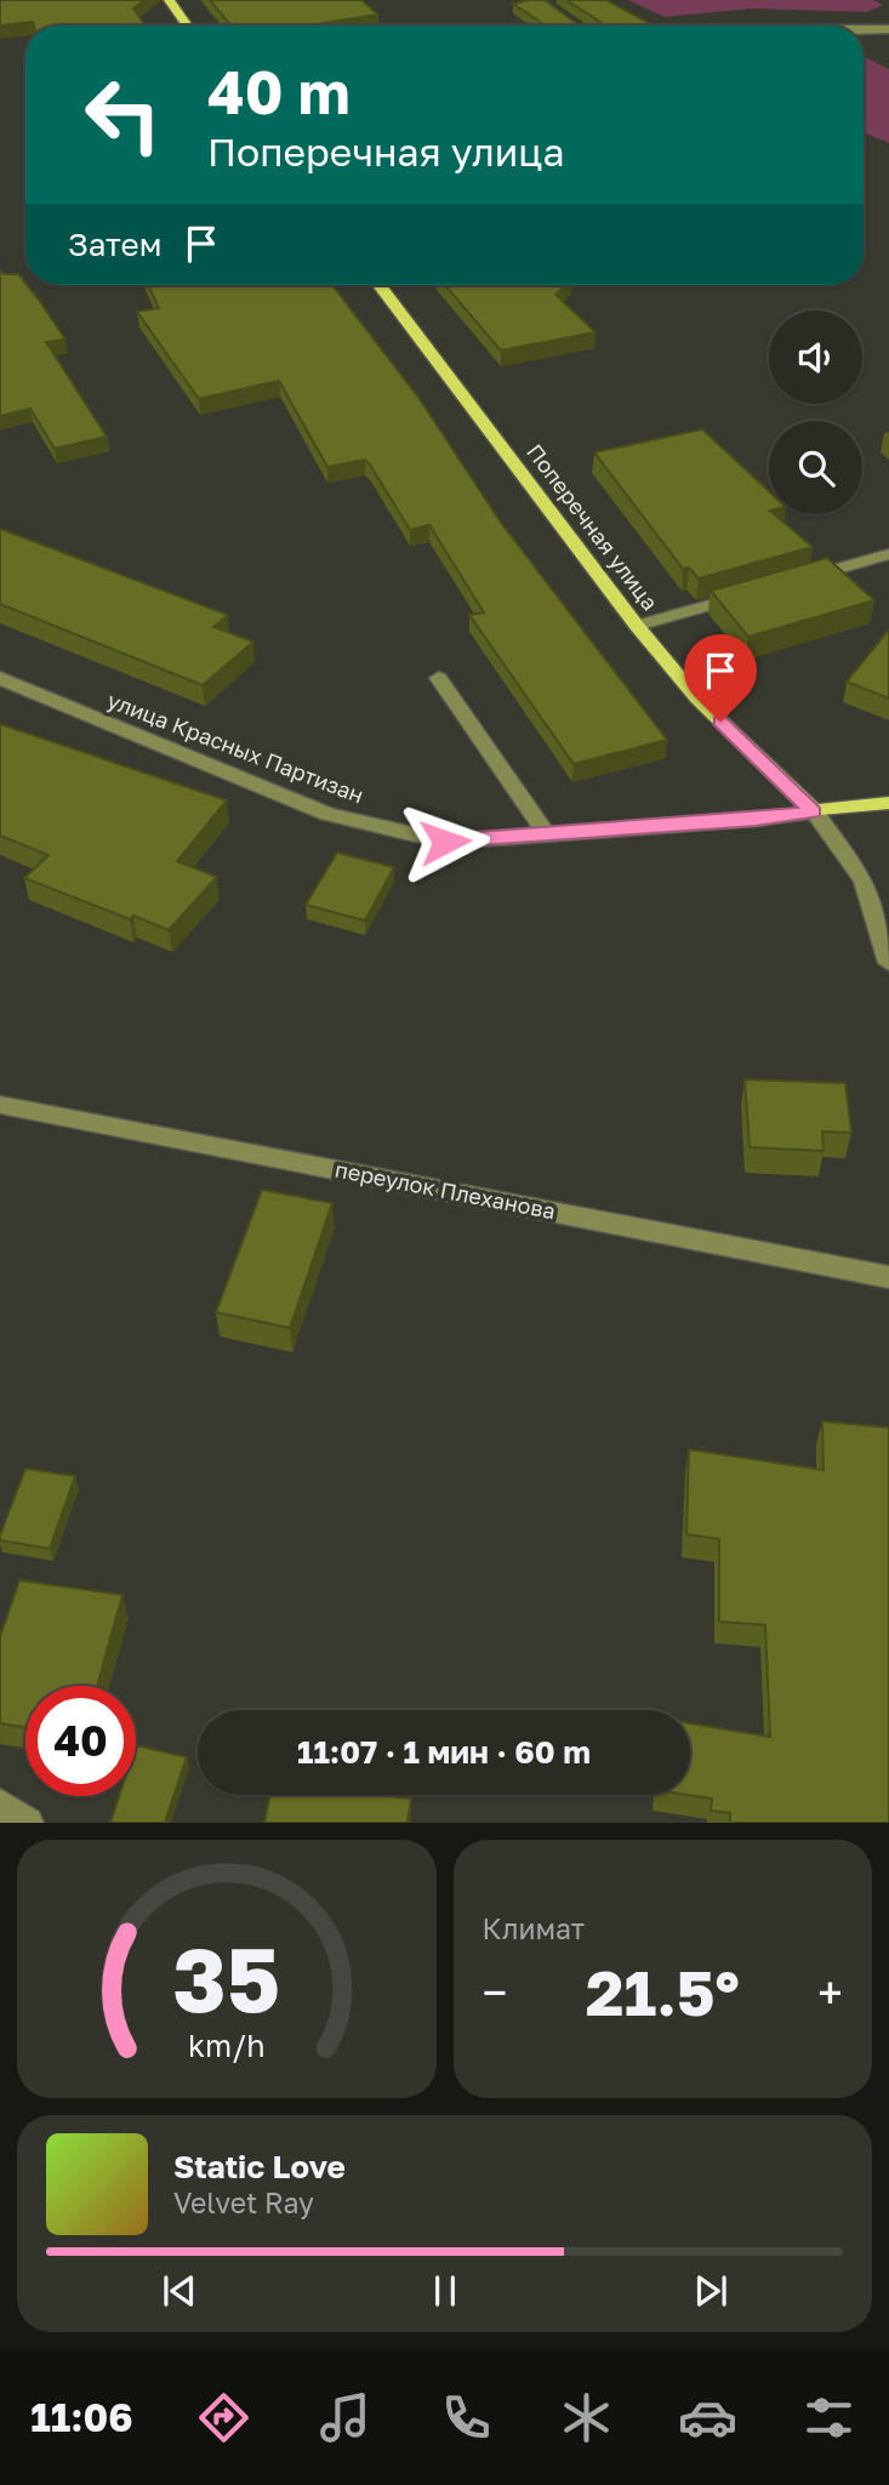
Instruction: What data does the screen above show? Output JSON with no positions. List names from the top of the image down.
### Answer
{
  "streets": {
    "main road": ["Поперечная улица"],
    "street": ["улица Красных Партизан", "переулок Плеханова"]
  },
  "crossings": [
    ["Поперечная улица", "улица Красных Партизан"]
  ],
  "page": {
    "turn": ["40 m", "Поперечная улица"],
    "then": "Затем",
    "limit": "40",
    "trip": "11:07 · 1 мин · 60 m",
    "tile": "Климат",
    "heat": ["−", "21.5°", "+"],
    "song": ["Static Love", "Velvet Ray"],
    "tabs": "11:06",
    "gauge": ["35", "km/h"]
  }
}
